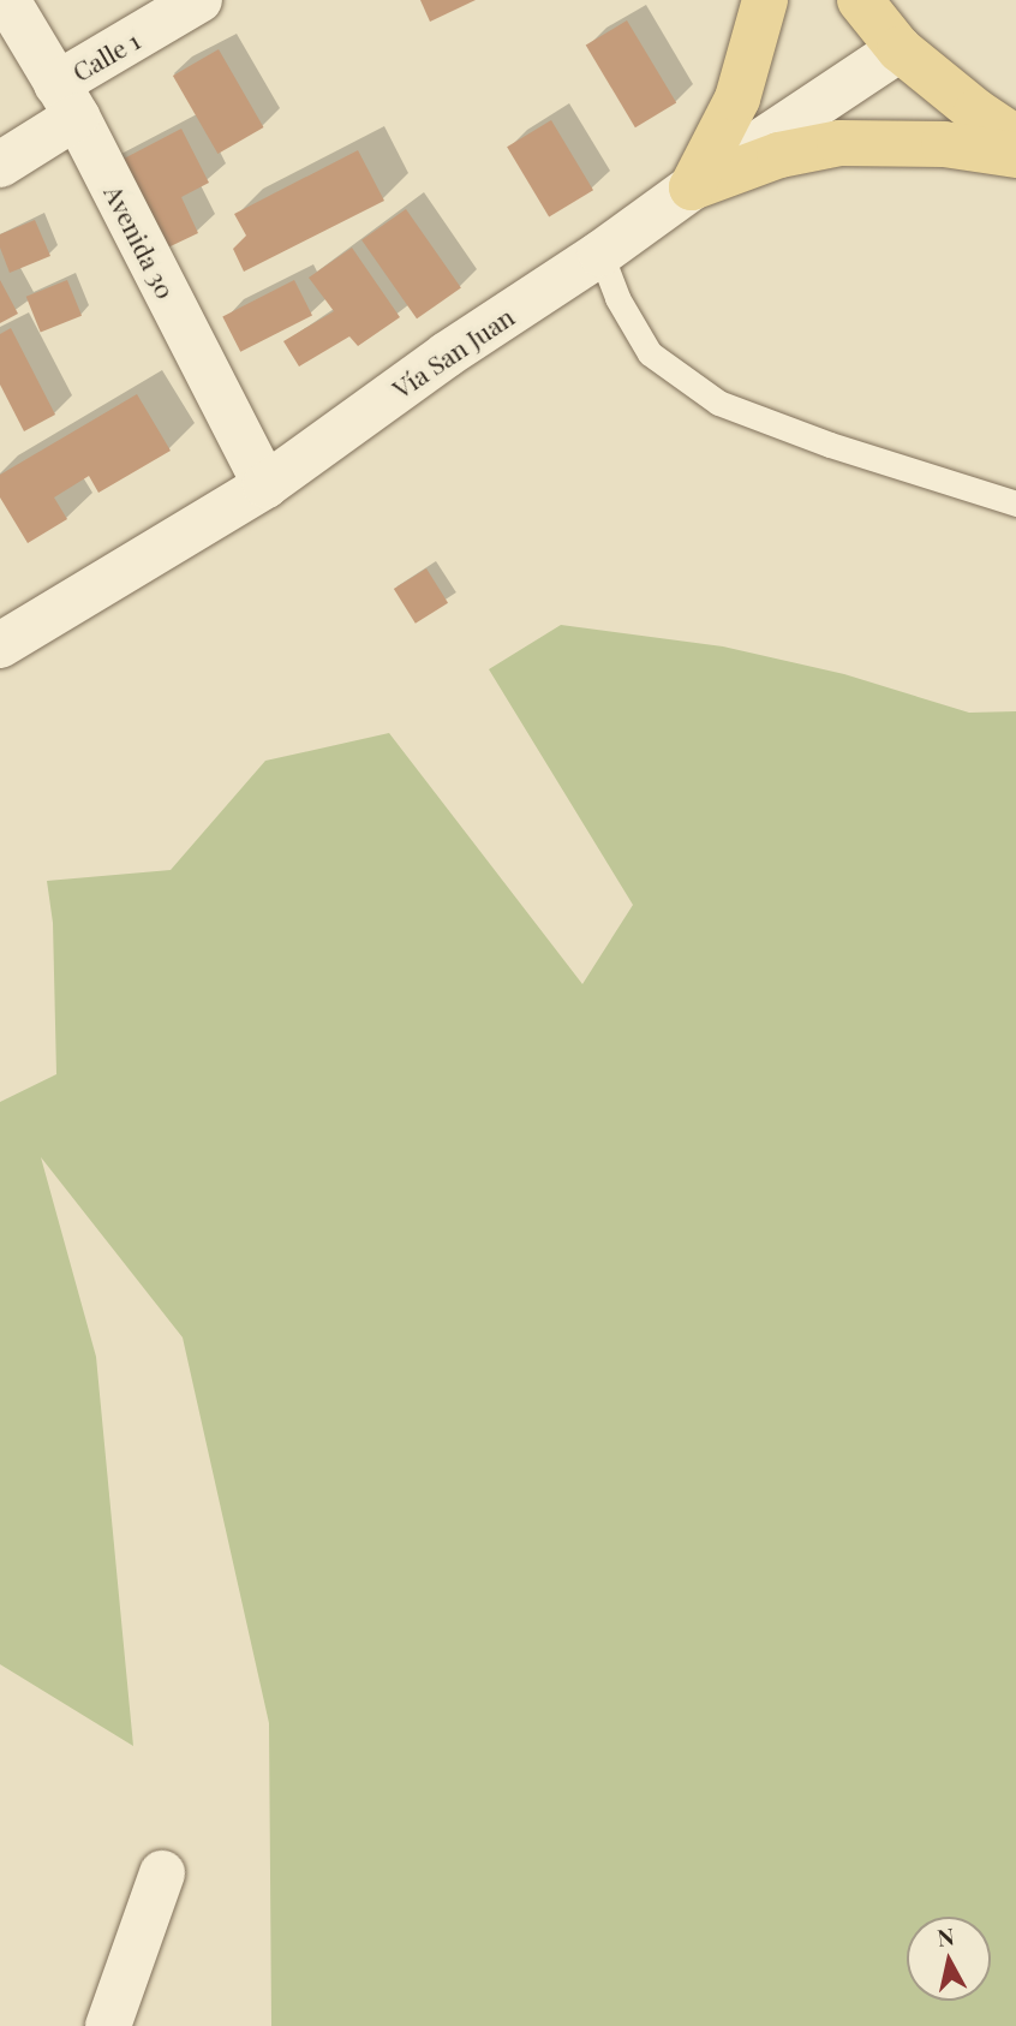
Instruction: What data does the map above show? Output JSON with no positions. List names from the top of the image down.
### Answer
{
  "streets": {
    "street": ["Calle 1", "Avenida 30", "Vía San Juan"]
  },
  "crossings": [
    ["Calle 1", "Avenida 30"],
    ["Avenida 30", "Vía San Juan"]
  ],
  "north": "top"
}
